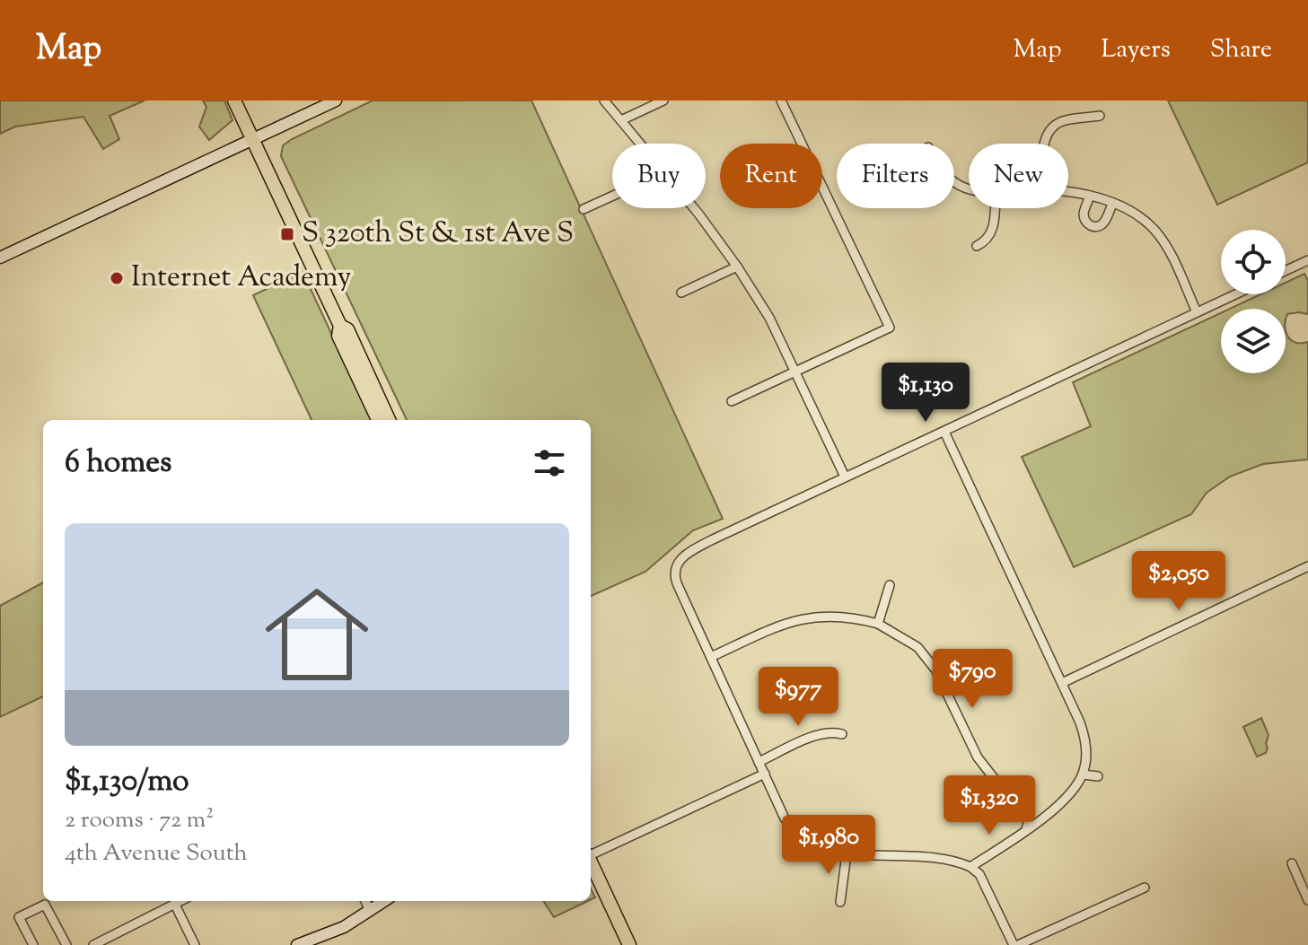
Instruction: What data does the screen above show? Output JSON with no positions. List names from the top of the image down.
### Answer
{
  "places": {
    "transit": ["S 320th St & 1st Ave S"],
    "other": ["Internet Academy"]
  },
  "page": {
    "header": "Map",
    "nav": ["Map", "Layers", "Share"],
    "chip": [
      "Buy",
      "Rent",
      "Filters",
      "New"
    ],
    "price": [
      "$1,130",
      "$2,050",
      "$790",
      "$977",
      "$1,320",
      "$1,980"
    ],
    "heading": "6 homes",
    "list": [
      {
        "name": "$1,130/mo",
        "note": "2 rooms · 72 m² · 4th Avenue South"
      }
    ]
  }
}
